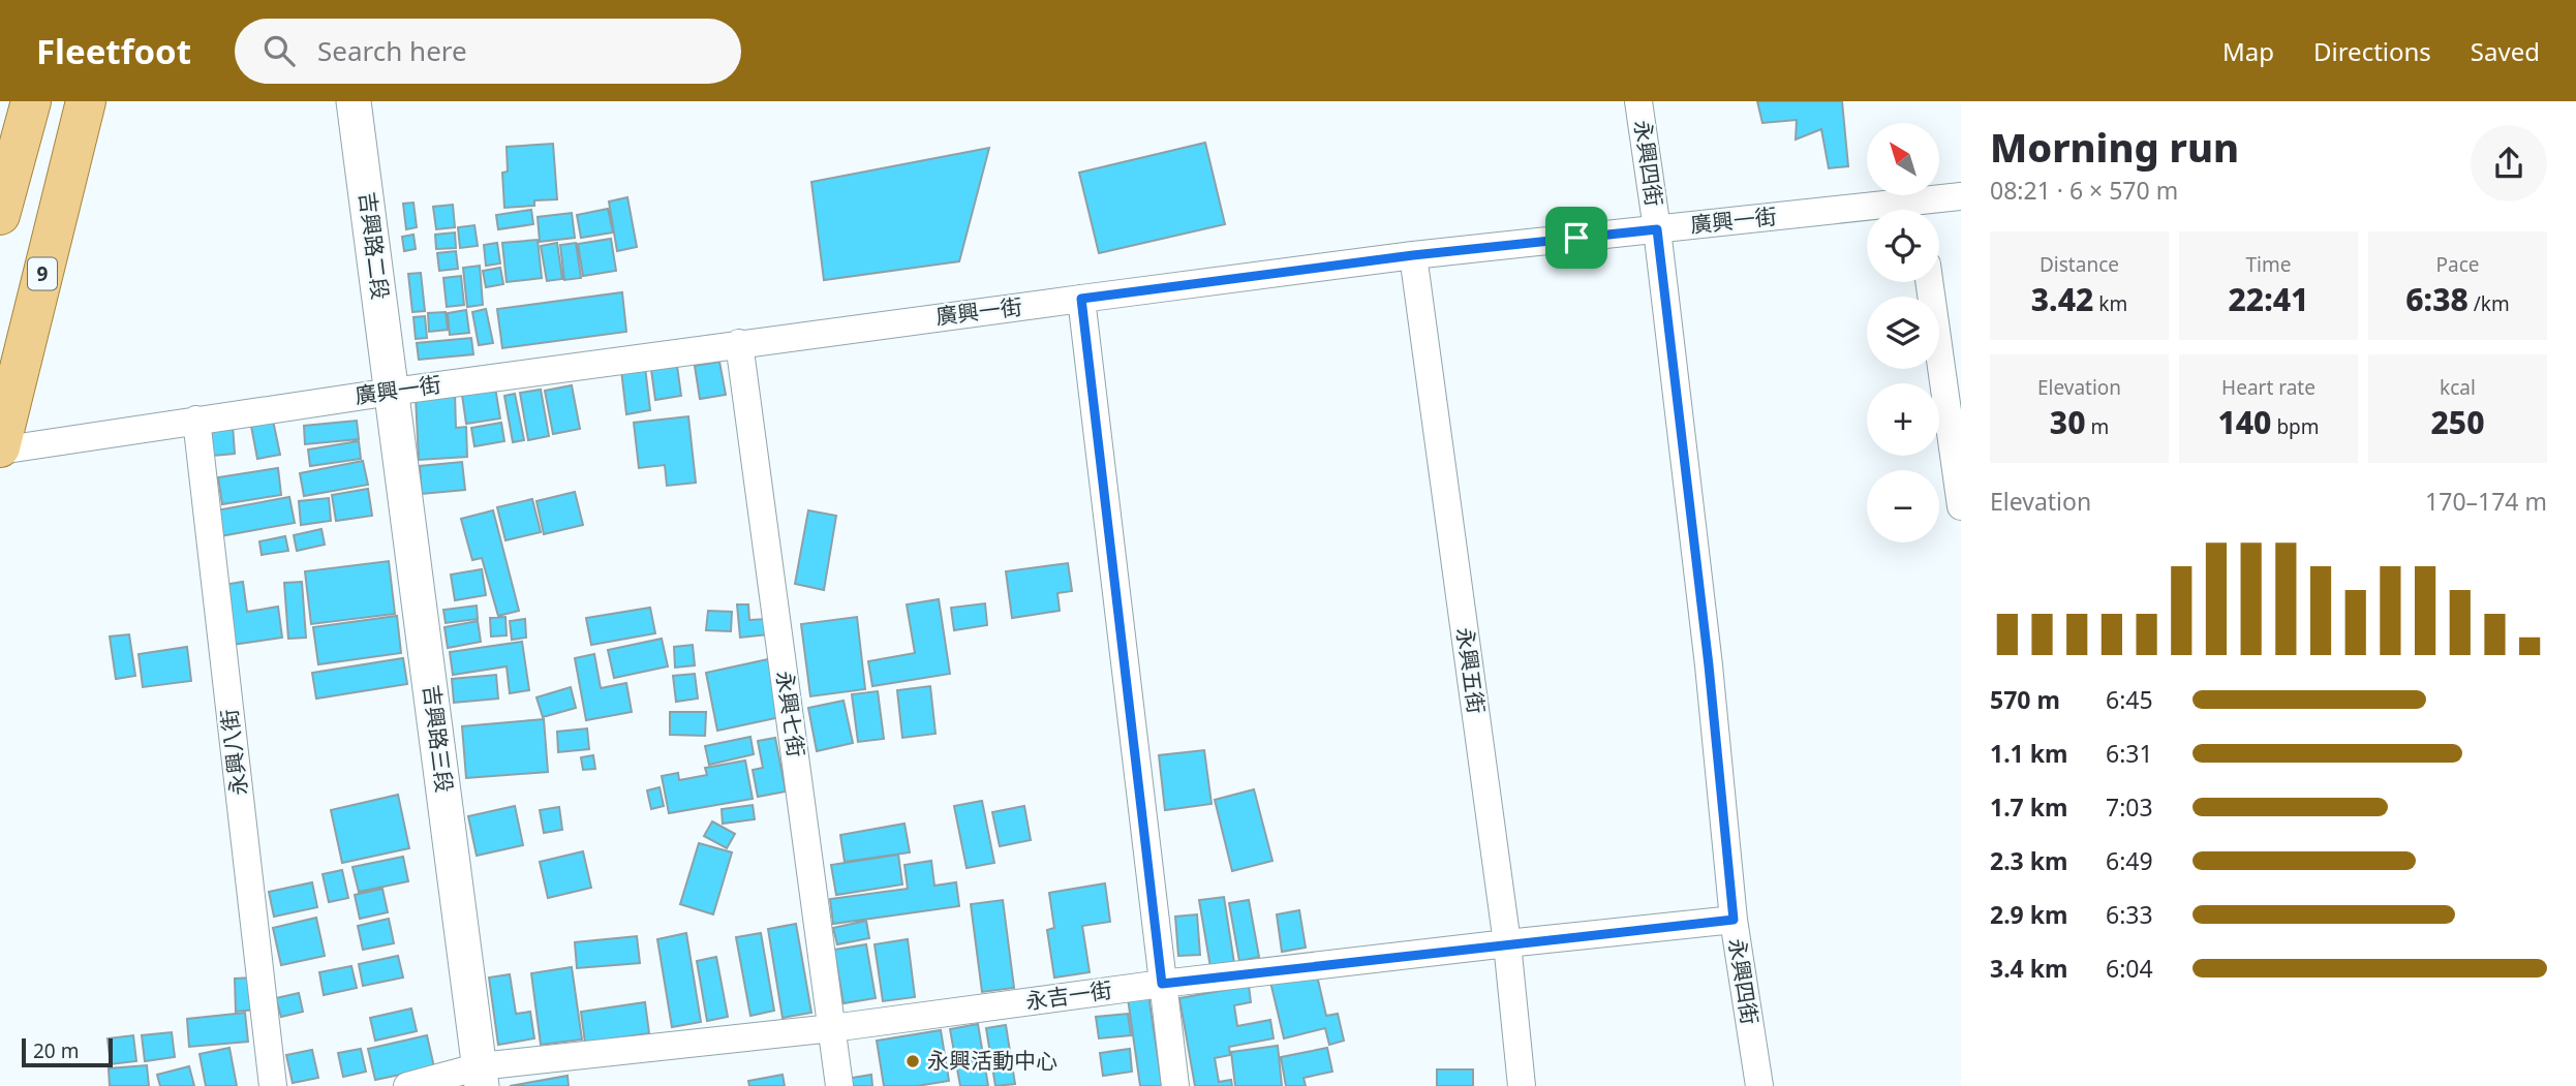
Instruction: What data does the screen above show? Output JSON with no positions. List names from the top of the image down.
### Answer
{
  "streets": {
    "main road": ["9"],
    "street": [
      "永興四街",
      "廣興一街",
      "吉興路二段",
      "永興五街",
      "永興七街",
      "吉興路三段",
      "永興八街",
      "永吉一街"
    ]
  },
  "crossings": [
    ["永興四街", "廣興一街"],
    ["永興四街", "永吉一街"],
    ["廣興一街", "吉興路二段"],
    ["廣興一街", "9"],
    ["廣興一街", "永興五街"],
    ["廣興一街", "永興七街"],
    ["廣興一街", "吉興路三段"],
    ["廣興一街", "永興八街"],
    ["吉興路二段", "吉興路三段"],
    ["永興五街", "永吉一街"],
    ["永興七街", "永吉一街"],
    ["吉興路三段", "永吉一街"]
  ],
  "places": ["永興活動中心"],
  "scale_bar": "20 m",
  "north": "top left",
  "page": {
    "header": "Fleetfoot",
    "search": "Search here",
    "nav": ["Map", "Directions", "Saved"],
    "heading": ["Morning run", "08:21 · 6 × 570 m"],
    "map_buttons": ["+", "−"],
    "stats": [
      ["Distance", "3.42 km"],
      ["Time", "22:41"],
      ["Pace", "6:38 /km"],
      ["Elevation", "30 m"],
      ["Heart rate", "140 bpm"],
      ["kcal", "250"]
    ],
    "chart": ["Elevation", "170–174 m"],
    "list": [
      {
        "name": "570 m",
        "note": "6:45"
      },
      {
        "name": "1.1 km",
        "note": "6:31"
      },
      {
        "name": "1.7 km",
        "note": "7:03"
      },
      {
        "name": "2.3 km",
        "note": "6:49"
      },
      {
        "name": "2.9 km",
        "note": "6:33"
      },
      {
        "name": "3.4 km",
        "note": "6:04"
      }
    ],
    "scale": "20 m"
  }
}
